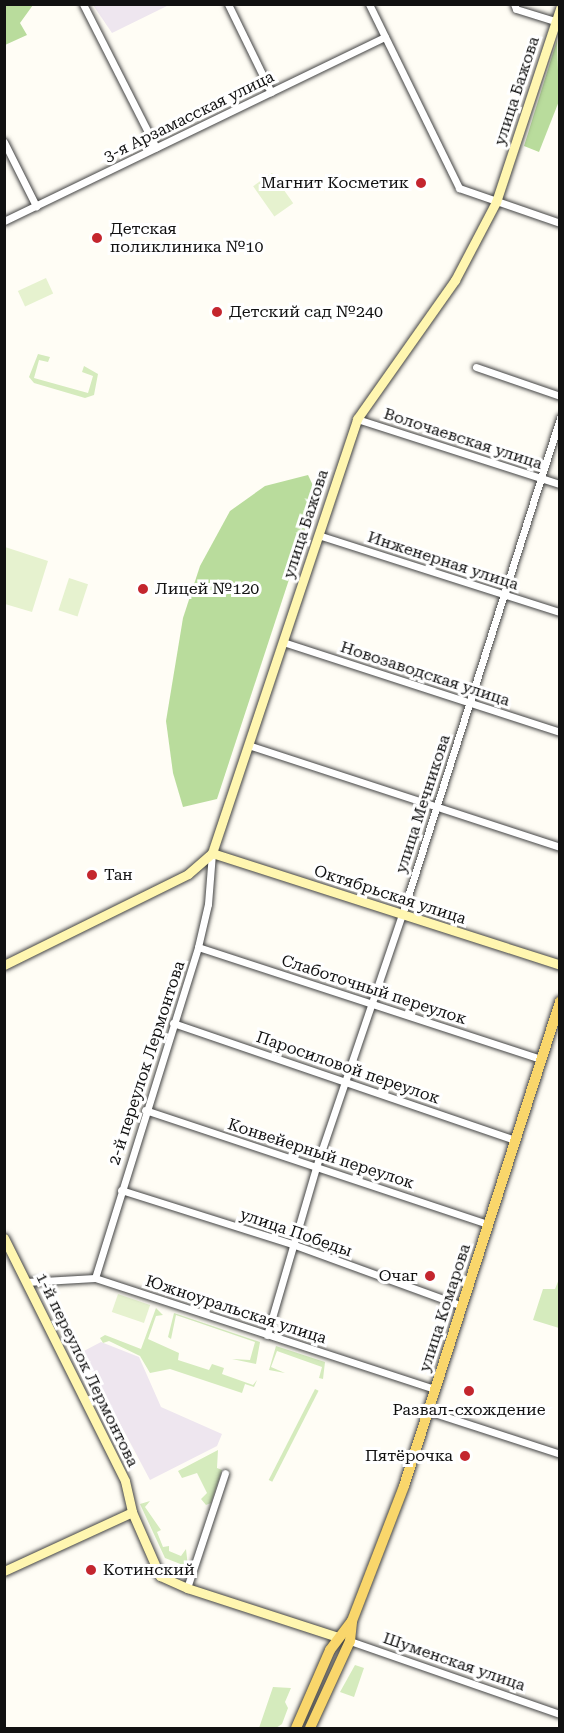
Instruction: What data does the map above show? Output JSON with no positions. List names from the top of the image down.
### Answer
{
  "streets": {
    "main road": [
      "улица Бажова",
      "Октябрьская улица",
      "улица Комарова",
      "1-й переулок Лермонтова",
      "Шуменская улица"
    ],
    "street": [
      "3-я Арзамасская улица",
      "Волочаевская улица",
      "Инженерная улица",
      "Новозаводская улица",
      "улица Мечникова",
      "Слаботочный переулок",
      "2-й переулок Лермонтова",
      "Паросиловой переулок",
      "Конвейерный переулок",
      "улица Победы",
      "Южноуральская улица"
    ]
  },
  "crossings": [
    ["улица Бажова", "Волочаевская улица"],
    ["улица Бажова", "Инженерная улица"],
    ["улица Бажова", "Новозаводская улица"],
    ["улица Бажова", "Октябрьская улица"],
    ["улица Бажова", "2-й переулок Лермонтова"],
    ["Волочаевская улица", "улица Мечникова"],
    ["Инженерная улица", "улица Мечникова"],
    ["Новозаводская улица", "улица Мечникова"],
    ["улица Мечникова", "Октябрьская улица"],
    ["улица Мечникова", "Слаботочный переулок"],
    ["улица Мечникова", "Паросиловой переулок"],
    ["улица Мечникова", "Конвейерный переулок"],
    ["улица Мечникова", "улица Победы"],
    ["улица Мечникова", "Южноуральская улица"],
    ["Октябрьская улица", "2-й переулок Лермонтова"],
    ["Слаботочный переулок", "2-й переулок Лермонтова"],
    ["Слаботочный переулок", "улица Комарова"],
    ["2-й переулок Лермонтова", "Паросиловой переулок"],
    ["2-й переулок Лермонтова", "Конвейерный переулок"],
    ["2-й переулок Лермонтова", "улица Победы"],
    ["2-й переулок Лермонтова", "Южноуральская улица"],
    ["Паросиловой переулок", "улица Комарова"],
    ["Конвейерный переулок", "улица Комарова"],
    ["улица Победы", "улица Комарова"],
    ["улица Комарова", "Южноуральская улица"],
    ["улица Комарова", "1-й переулок Лермонтова"],
    ["улица Комарова", "Шуменская улица"],
    ["Южноуральская улица", "1-й переулок Лермонтова"],
    ["1-й переулок Лермонтова", "Шуменская улица"]
  ],
  "places": [
    "Магнит Косметик",
    "Детская поликлиника №10",
    "Детский сад №240",
    "Лицей №120",
    "Тан",
    "Очаг",
    "Развал-схождение",
    "Пятёрочка",
    "Котинский"
  ]
}
